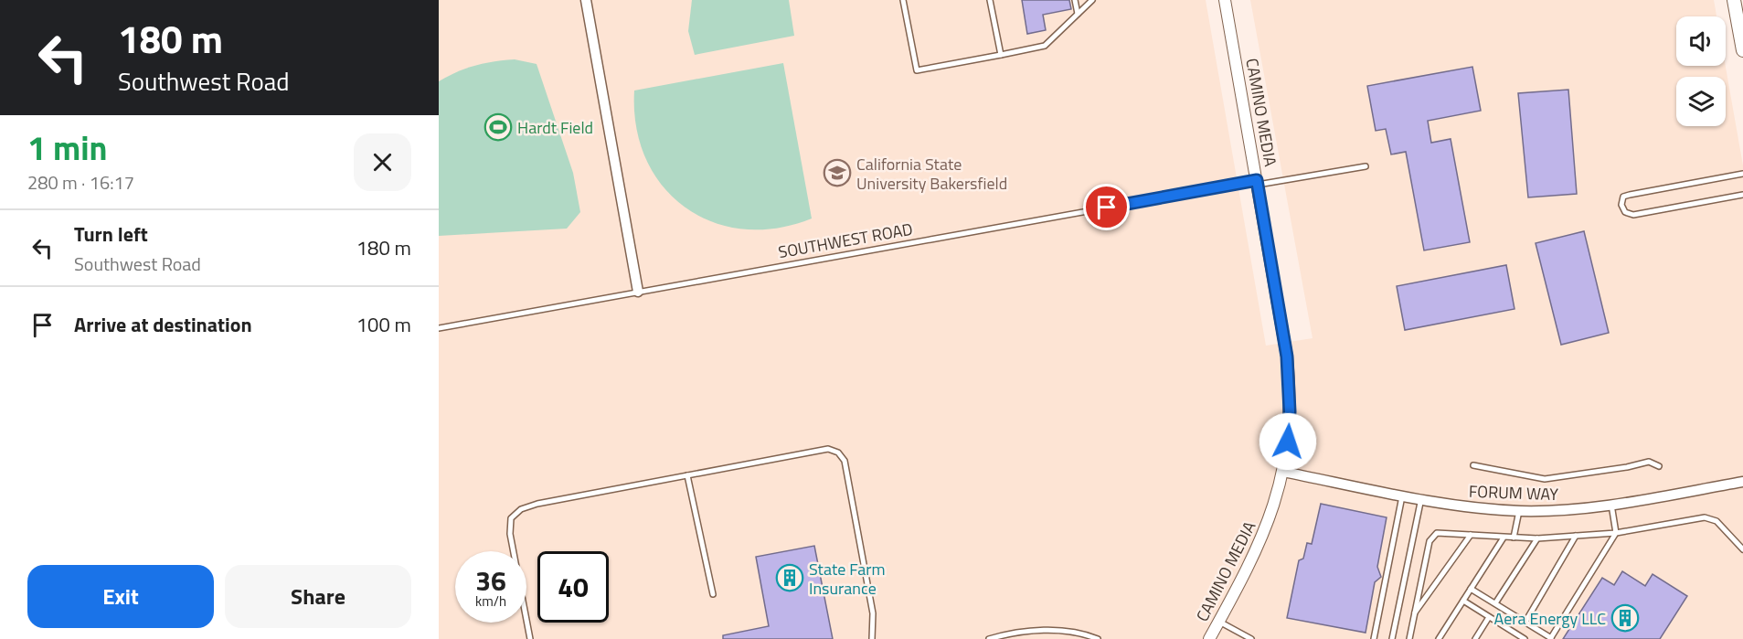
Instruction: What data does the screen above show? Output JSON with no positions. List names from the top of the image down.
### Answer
{
  "streets": {
    "street": ["CAMINO MEDIA", "FORUM WAY"],
    "lane": ["SOUTHWEST ROAD"]
  },
  "crossings": [
    ["CAMINO MEDIA", "SOUTHWEST ROAD"],
    ["CAMINO MEDIA", "FORUM WAY"]
  ],
  "places": {
    "sports": ["Hardt Field"],
    "school or university": ["California State University Bakersfield"],
    "building": ["State Farm Insurance", "Aera Energy LLC"]
  },
  "page": {
    "turn": ["180 m", "Southwest Road"],
    "heading": ["1 min", "280 m · 16:17"],
    "list": [
      {
        "name": "Turn left",
        "note": "Southwest Road",
        "value": "180 m"
      },
      {
        "name": "Arrive at destination",
        "value": "100 m"
      }
    ],
    "speed": "36 km/h",
    "limit": "40",
    "buttons": ["Exit", "Share"]
  }
}
